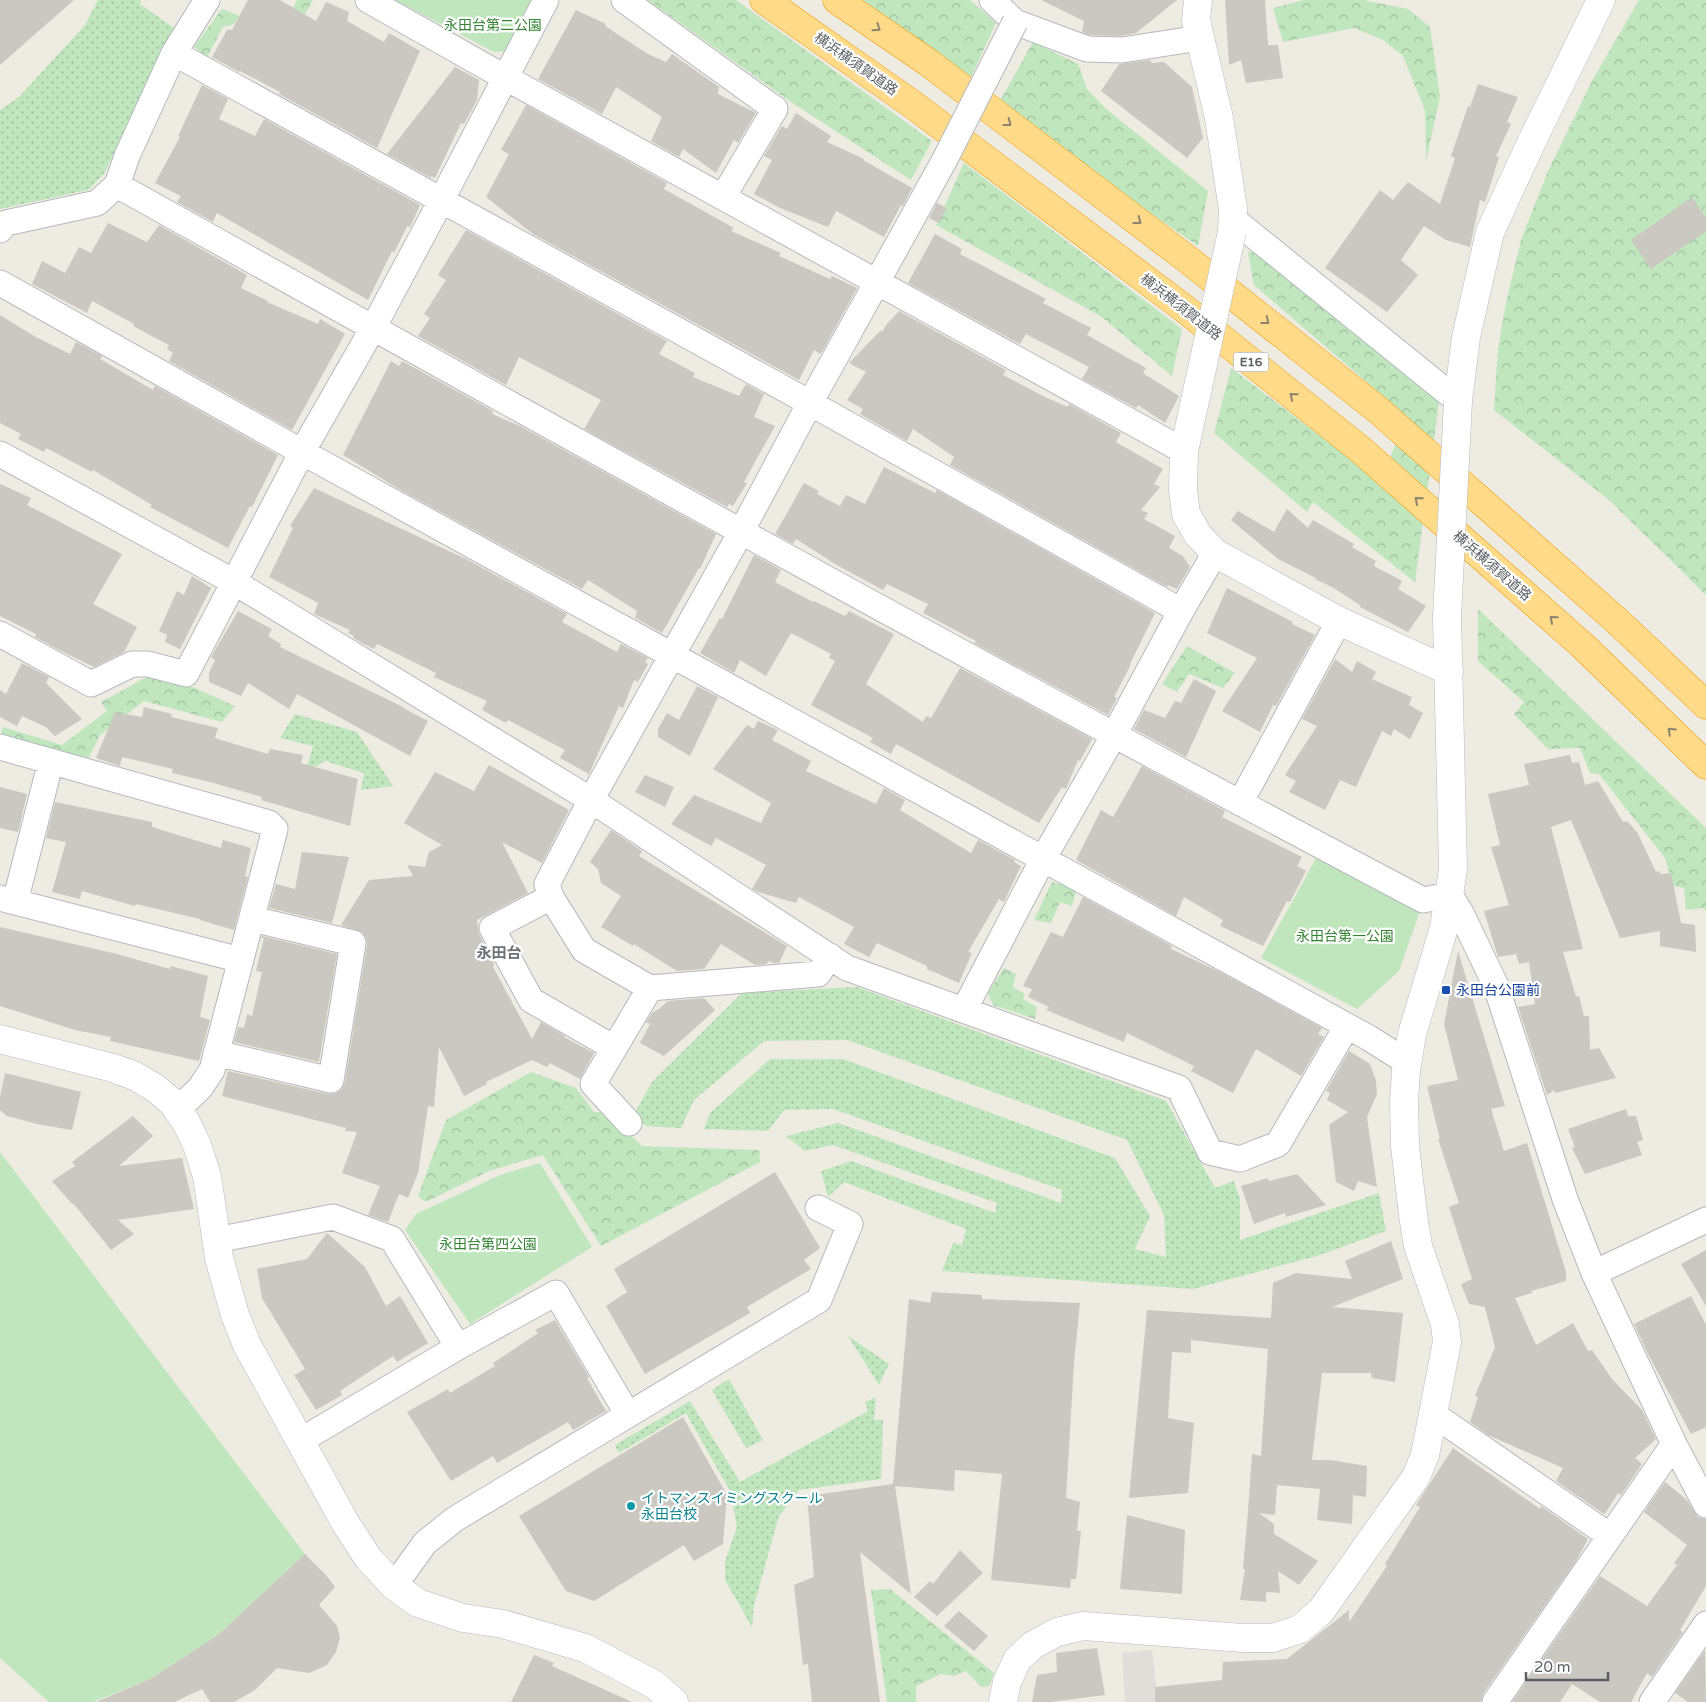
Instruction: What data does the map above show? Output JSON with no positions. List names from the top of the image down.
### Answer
{
  "streets": {
    "highway": ["横浜横須賀道路", "E16"]
  },
  "districts": ["永田台"],
  "parks": ["永田台第二公園", "永田台第一公園", "永田台第四公園"],
  "places": {
    "transit": ["永田台公園前"],
    "other": ["イトマンスイミングスクール 永田台校"]
  },
  "scale_bar": "20 m"
}
